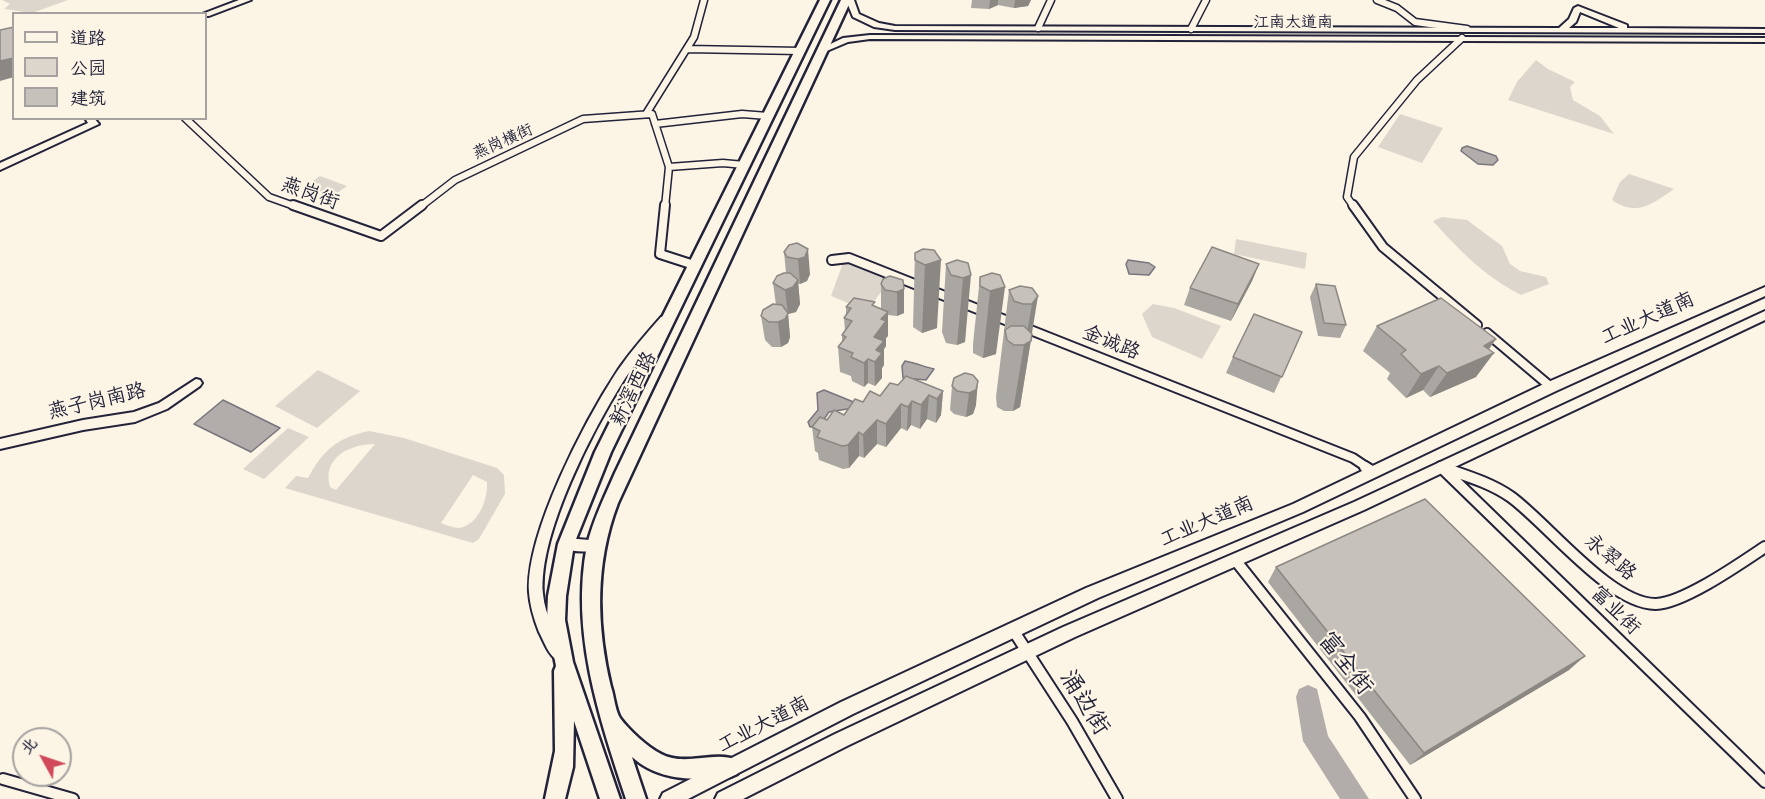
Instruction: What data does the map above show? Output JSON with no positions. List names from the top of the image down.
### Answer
{
  "streets": {
    "highway": ["新滘西路"],
    "main road": ["江南大道南", "工业大道南", "燕子岗南路"],
    "street": [
      "燕岗横街",
      "燕岗街",
      "金诚路",
      "永翠路",
      "富业街",
      "富全街",
      "涌边街"
    ]
  },
  "crossings": [
    ["江南大道南", "新滘西路"],
    ["燕岗横街", "燕岗街"],
    ["工业大道南", "金诚路"],
    ["工业大道南", "涌边街"],
    ["永翠路", "富业街"]
  ],
  "legend": ["道路", "公园", "建筑"],
  "north": "top left"
}
